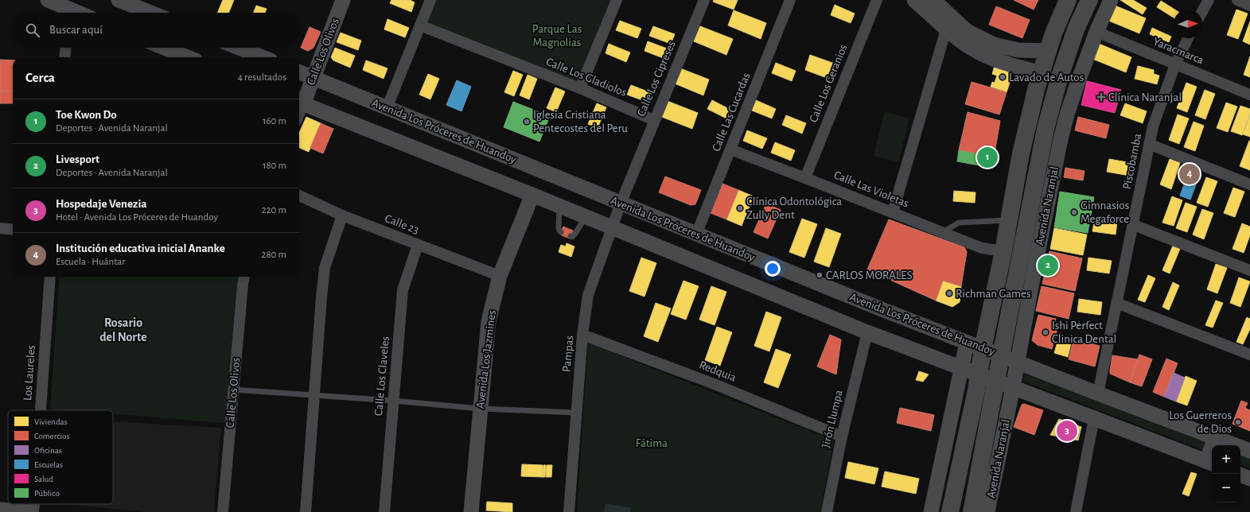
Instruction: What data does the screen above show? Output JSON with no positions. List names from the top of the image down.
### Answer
{
  "streets": {
    "highway": ["Avenida Naranjal"],
    "main road": ["Calle Los Olivos", "Avenida Los Próceres de Huandoy", "Avenida Los Jazmines"],
    "street": [
      "Yaracmarca",
      "Calle Los Gladiolos",
      "Calle Los Cipreses",
      "Calle Los Geranios",
      "Calle Las Cucardas",
      "Piscobamba",
      "Calle Las Violetas",
      "Calle 23",
      "Pampas",
      "Redquia",
      "Los Laureles",
      "Calle Los Claveles",
      "Jirón Llumpa"
    ]
  },
  "crossings": [
    ["Yaracmarca", "Piscobamba"],
    ["Yaracmarca", "Avenida Naranjal"],
    ["Calle Los Olivos", "Avenida Los Próceres de Huandoy"],
    ["Calle Los Gladiolos", "Calle Los Cipreses"],
    ["Calle Los Cipreses", "Avenida Los Próceres de Huandoy"],
    ["Calle Los Cipreses", "Pampas"],
    ["Calle Los Geranios", "Calle Las Violetas"],
    ["Calle Las Cucardas", "Avenida Los Próceres de Huandoy"],
    ["Calle Las Cucardas", "Calle Las Violetas"],
    ["Avenida Los Próceres de Huandoy", "Piscobamba"],
    ["Avenida Los Próceres de Huandoy", "Avenida Naranjal"],
    ["Avenida Los Próceres de Huandoy", "Pampas"],
    ["Calle 23", "Avenida Los Jazmines"],
    ["Calle 23", "Calle Los Claveles"],
    ["Pampas", "Redquia"],
    ["Redquia", "Jirón Llumpa"]
  ],
  "districts": ["Rosario del Norte"],
  "parks": ["Parque Las Magnolias", "Fátima"],
  "places": {
    "other": [
      "Lavado de Autos",
      "Iglesia Cristiana Pentecostes del Peru",
      "Clínica Odontológica Zully Dent",
      "Gimnasios Megaforce",
      "CARLOS MORALES",
      "Richman Games",
      "Ishi Perfect Clinica Dental",
      "Los Guerreros de Dios"
    ],
    "health": ["Clínica Naranjal"]
  },
  "legend": [
    "Viviendas",
    "Comercios",
    "Oficinas",
    "Escuelas",
    "Salud",
    "Público"
  ],
  "north": "right",
  "page": {
    "search": "Buscar aquí",
    "heading": ["Cerca", "4 resultados"],
    "list": [
      {
        "mark": "1",
        "name": "Toe Kwon Do",
        "note": "Deportes · Avenida Naranjal",
        "value": "160 m"
      },
      {
        "mark": "2",
        "name": "Livesport",
        "note": "Deportes · Avenida Naranjal",
        "value": "180 m"
      },
      {
        "mark": "3",
        "name": "Hospedaje Venezia",
        "note": "Hotel · Avenida Los Próceres de Huandoy",
        "value": "220 m"
      },
      {
        "mark": "4",
        "name": "Institución educativa inicial Ananke",
        "note": "Escuela · Huántar",
        "value": "280 m"
      }
    ],
    "pins": [
      "1",
      "4",
      "2",
      "3"
    ],
    "map_buttons": ["+", "−"]
  }
}
